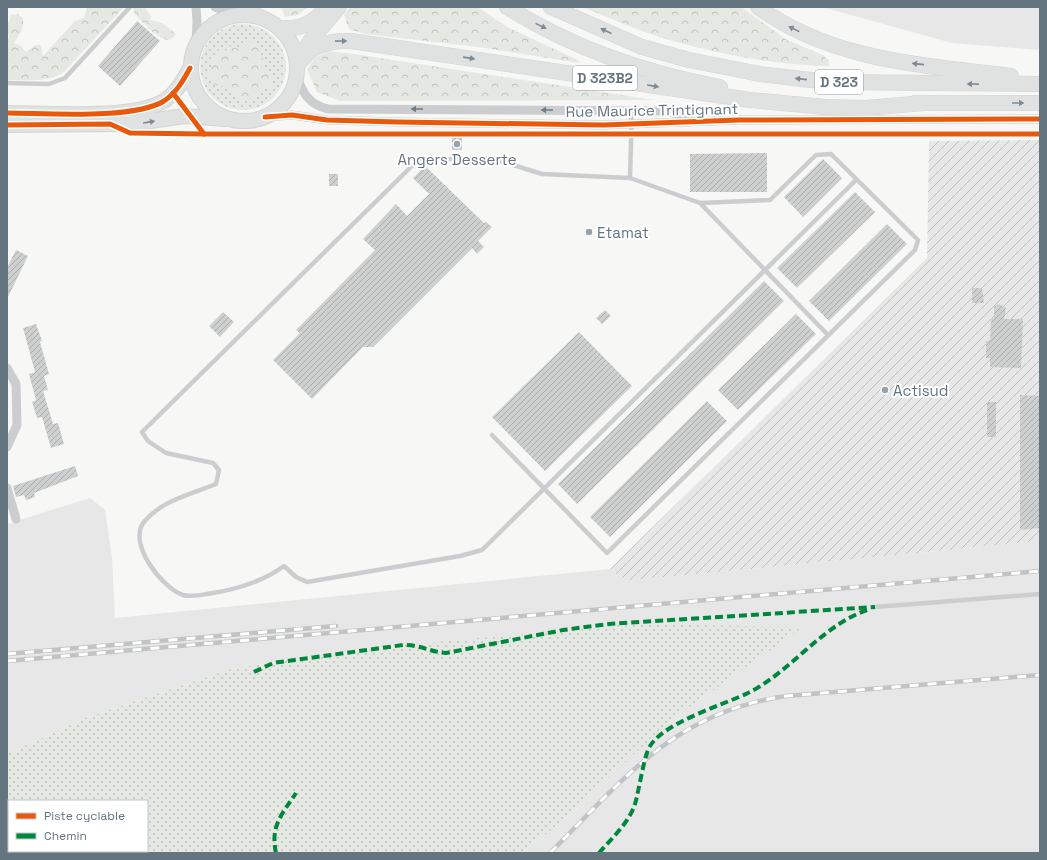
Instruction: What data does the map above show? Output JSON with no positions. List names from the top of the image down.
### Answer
{
  "streets": {
    "highway": ["D 323B2", "D 323"],
    "street": ["Rue Maurice Trintignant"]
  },
  "crossings": [
    ["D 323B2", "D 323"],
    ["D 323B2", "Rue Maurice Trintignant"]
  ],
  "places": ["Angers Desserte", "Etamat", "Actisud"],
  "legend": ["Piste cyclable", "Chemin"]
}
